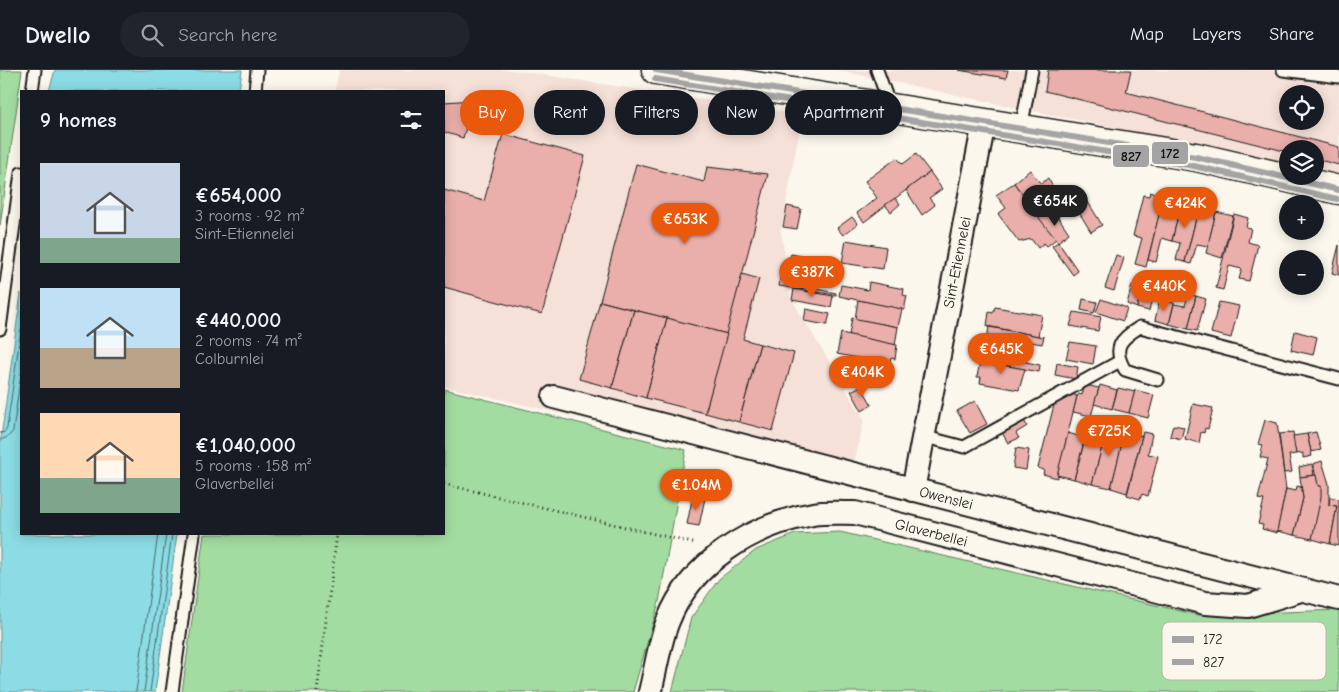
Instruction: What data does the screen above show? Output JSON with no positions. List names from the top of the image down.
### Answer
{
  "streets": {
    "street": ["Sint-Etiennelei", "Owenslei", "Glaverbellei"]
  },
  "crossings": [
    ["Sint-Etiennelei", "Owenslei"],
    ["Owenslei", "Glaverbellei"]
  ],
  "lines": ["transit line 172", "transit line 827"],
  "legend": ["172", "827"],
  "page": {
    "header": "Dwello",
    "search": "Search here",
    "nav": ["Map", "Layers", "Share"],
    "map_buttons": ["+", "−"],
    "chip": [
      "Buy",
      "Rent",
      "Filters",
      "New",
      "Apartment"
    ],
    "heading": "9 homes",
    "list": [
      {
        "name": "€654,000",
        "note": "3 rooms · 92 m² · Sint-Etiennelei"
      },
      {
        "name": "€440,000",
        "note": "2 rooms · 74 m² · Colburnlei"
      },
      {
        "name": "€1,040,000",
        "note": "5 rooms · 158 m² · Glaverbellei"
      }
    ],
    "price": [
      "€654K",
      "€424K",
      "€653K",
      "€387K",
      "€440K",
      "€645K",
      "€404K",
      "€725K",
      "€1.04M"
    ]
  }
}
